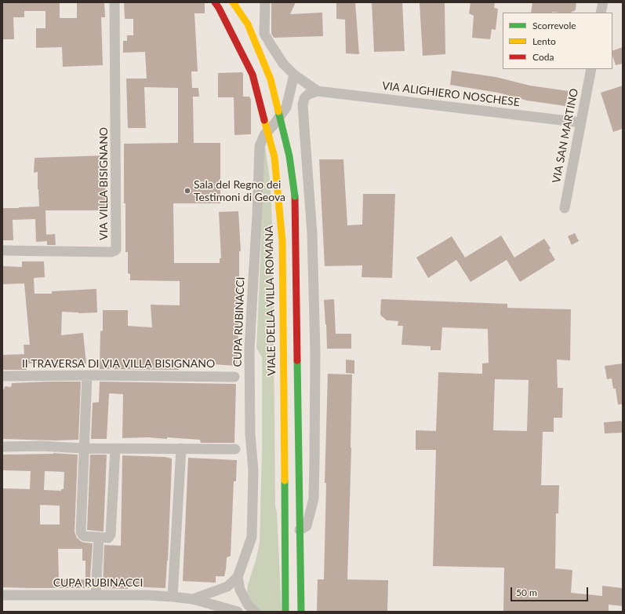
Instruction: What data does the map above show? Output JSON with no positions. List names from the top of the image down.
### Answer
{
  "streets": {
    "main road": ["VIALE DELLA VILLA ROMANA"],
    "street": [
      "VIA ALIGHIERO NOSCHESE",
      "VIA SAN MARTINO",
      "VIA VILLA BISIGNANO",
      "CUPA RUBINACCI",
      "II TRAVERSA DI VIA VILLA BISIGNANO"
    ]
  },
  "crossings": [
    ["VIA ALIGHIERO NOSCHESE", "VIA SAN MARTINO"]
  ],
  "places": ["Sala del Regno dei Testimoni di Geova"],
  "legend": ["Scorrevole", "Lento", "Coda"],
  "scale_bar": "50 m"
}
